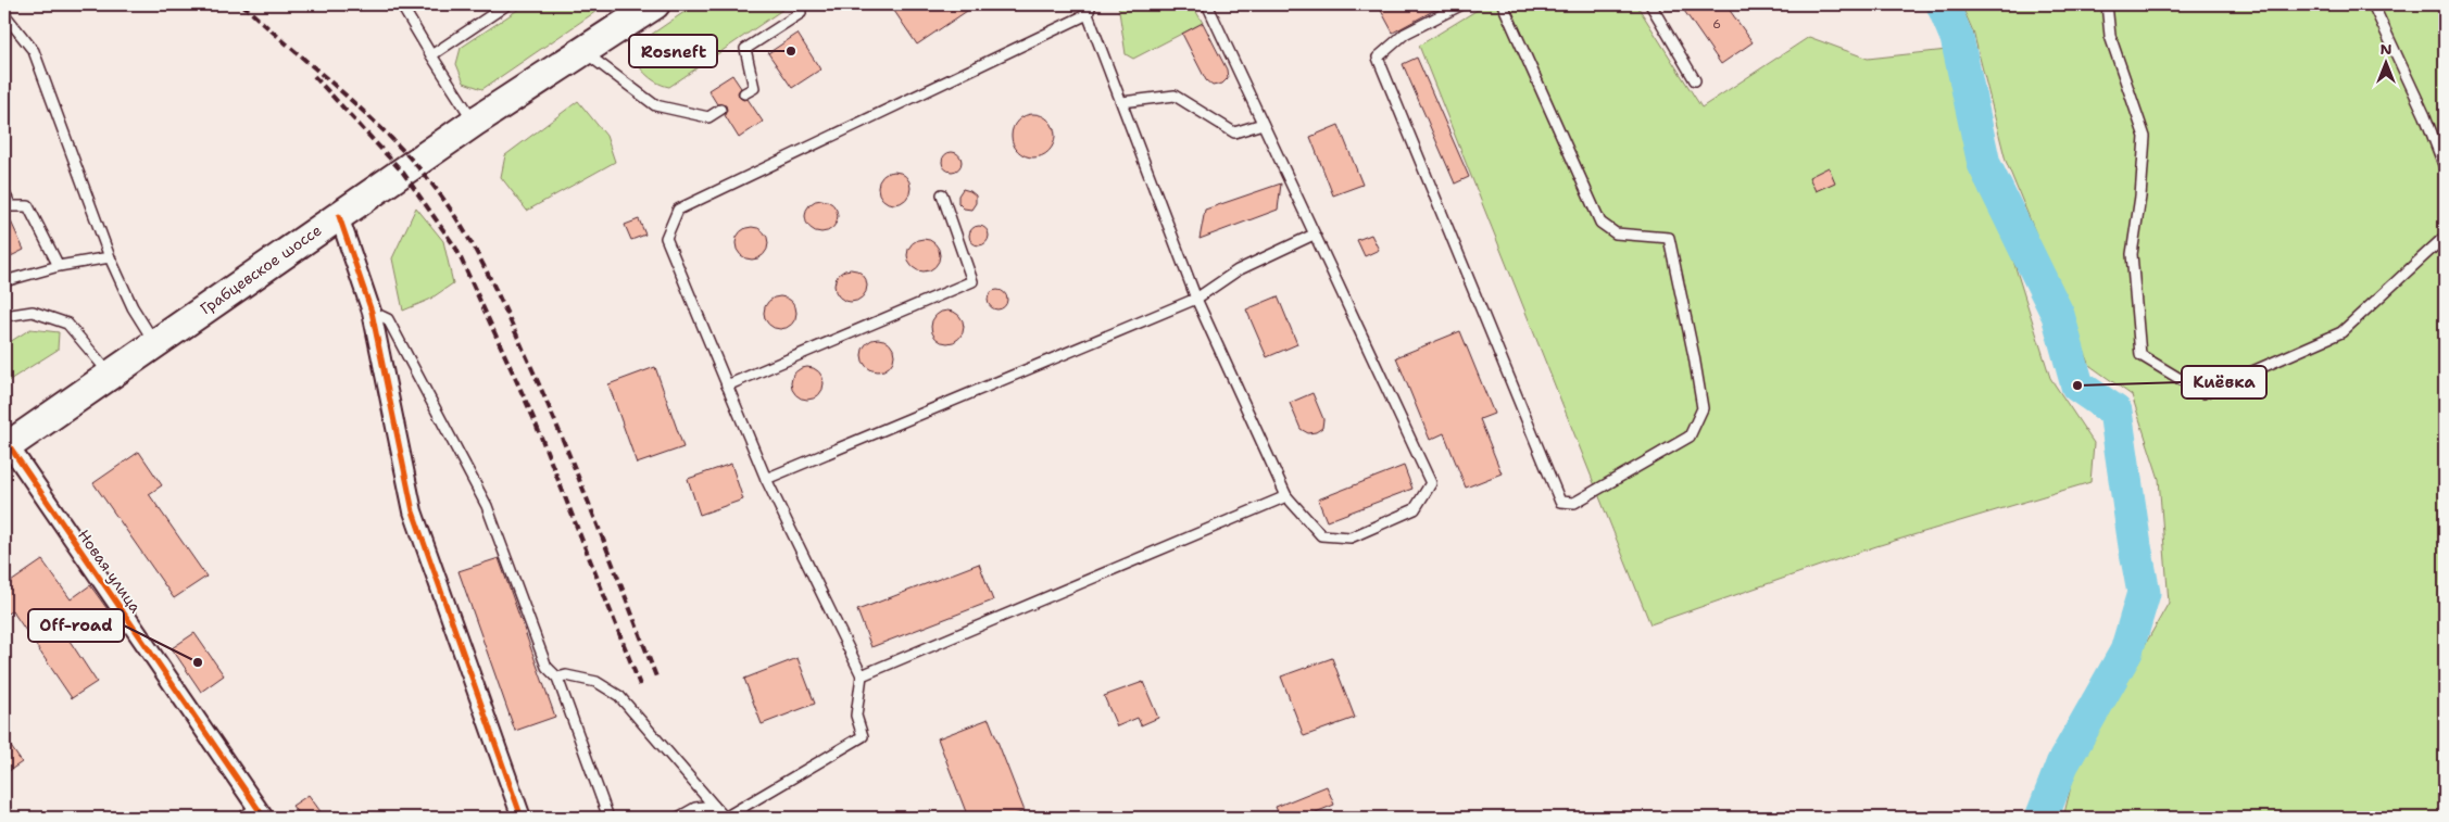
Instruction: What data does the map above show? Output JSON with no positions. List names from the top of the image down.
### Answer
{
  "streets": {
    "main road": ["Грабцевское шоссе"],
    "street": ["Новая улица"]
  },
  "crossings": [
    ["Грабцевское шоссе", "Новая улица"]
  ],
  "places": ["Rosneft", "Киёвка", "Off-road"],
  "house_numbers": ["6"],
  "north": "top"
}
